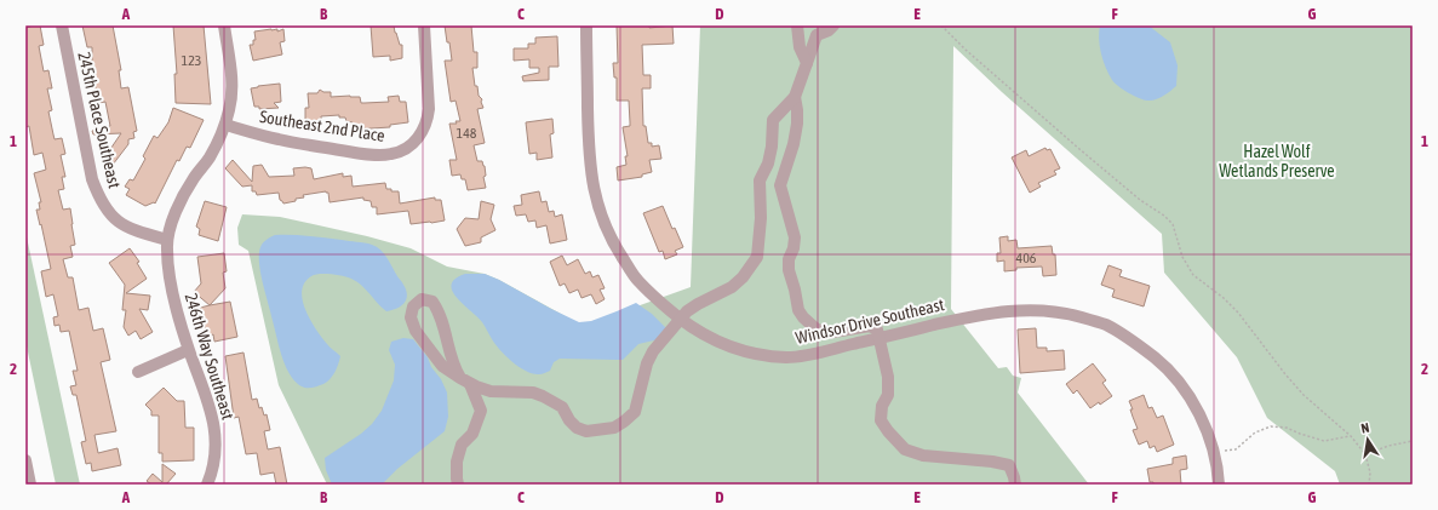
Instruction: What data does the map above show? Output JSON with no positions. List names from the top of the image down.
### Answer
{
  "streets": {
    "street": [
      "245th Place Southeast",
      "Southeast 2nd Place",
      "Windsor Drive Southeast",
      "246th Way Southeast"
    ]
  },
  "crossings": [
    ["245th Place Southeast", "246th Way Southeast"],
    ["Southeast 2nd Place", "246th Way Southeast"]
  ],
  "parks": ["Hazel Wolf Wetlands Preserve"],
  "house_numbers": ["123", "148", "406"],
  "north": "top",
  "grid": {
    "columns": [
      "A",
      "B",
      "C",
      "D",
      "E",
      "F",
      "G"
    ],
    "rows": ["1", "2"]
  }
}
